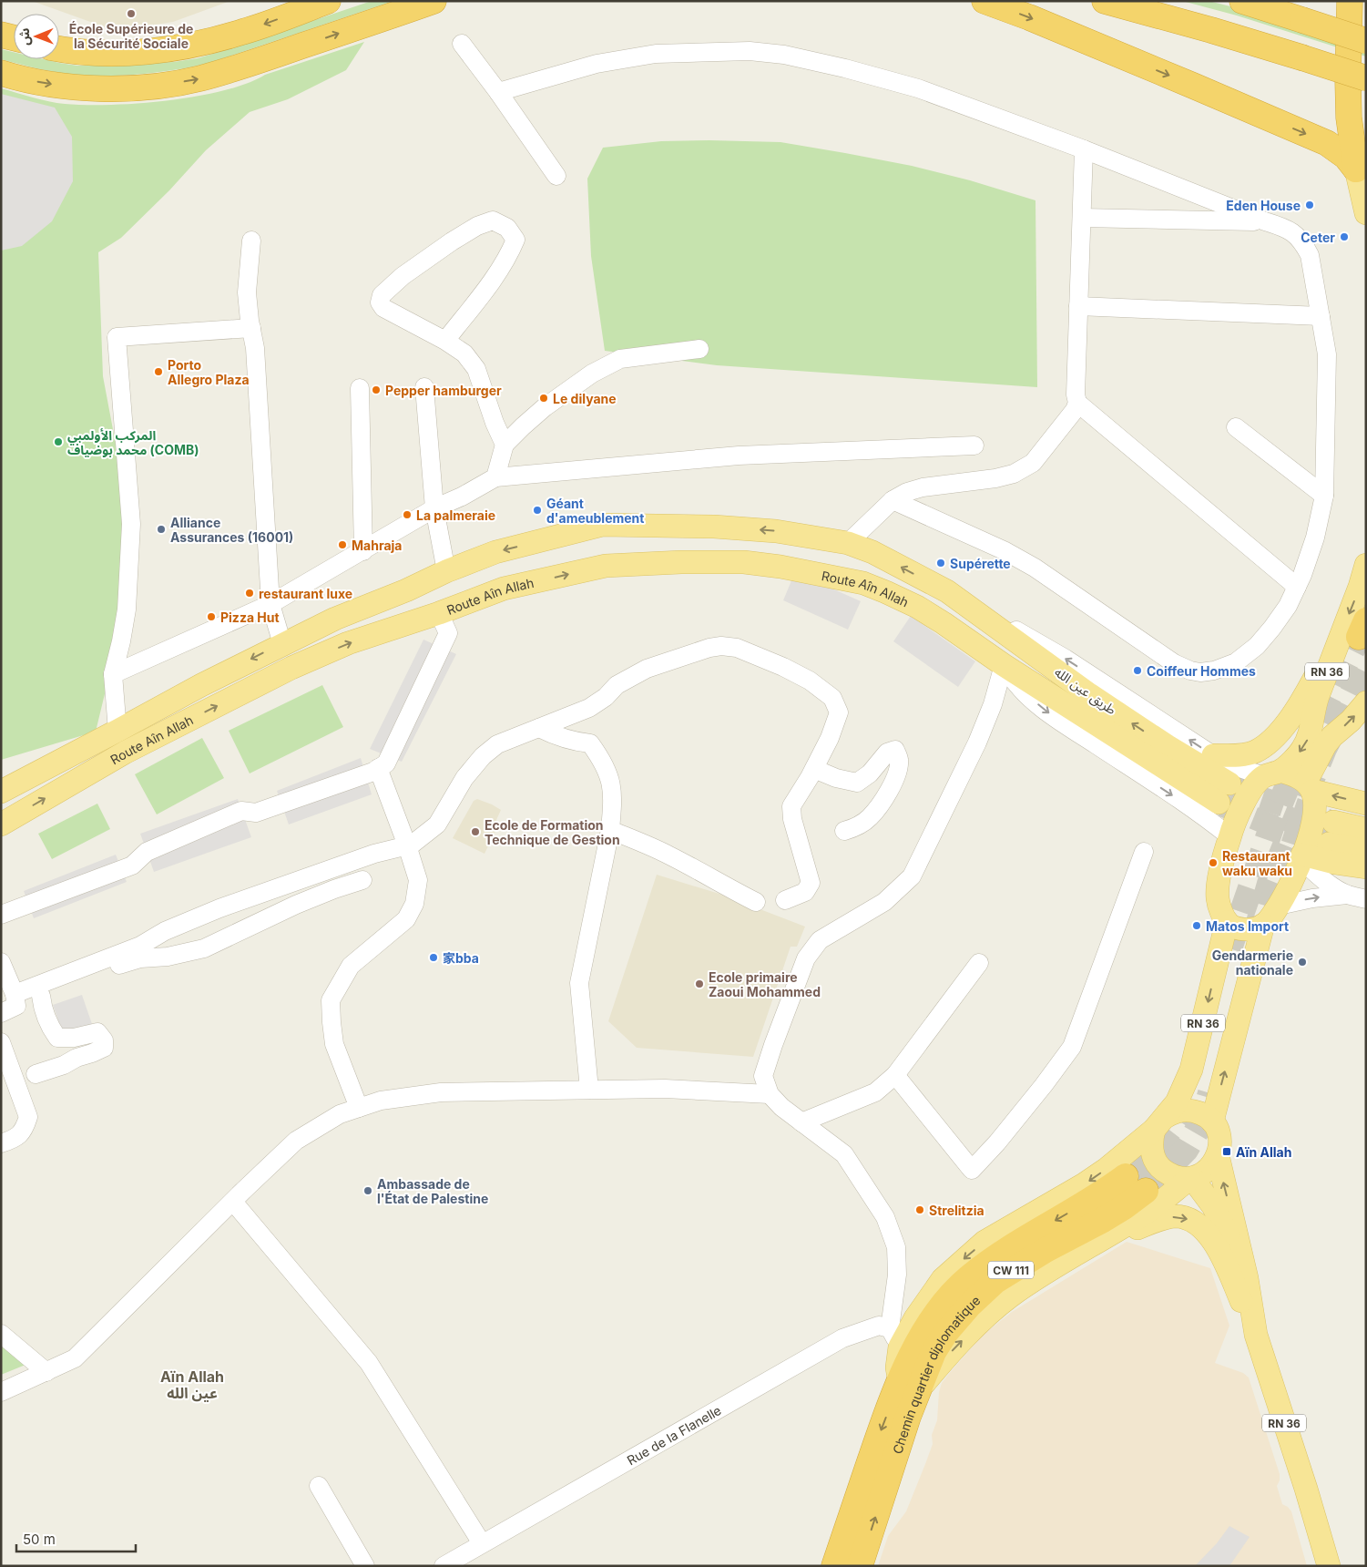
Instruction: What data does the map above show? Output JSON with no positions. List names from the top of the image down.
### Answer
{
  "streets": {
    "highway": ["CW 111", "Chemin quartier diplomatique"],
    "main road": ["Route Aîn Allah", "RN 36", "طريق عين الله"],
    "street": ["Rue de la Flanelle"]
  },
  "crossings": [
    ["Route Aîn Allah", "طريق عين الله"],
    ["CW 111", "Chemin quartier diplomatique"]
  ],
  "districts": ["Aïn Allah عين الله"],
  "places": {
    "other": [
      "École Supérieure de la Sécurité Sociale",
      "Eden House",
      "Ceter",
      "Porto Allegro Plaza",
      "Pepper hamburger",
      "Le dilyane",
      "المركب الأولمبي محمد بوضياف (COMB)",
      "Géant d'ameublement",
      "La palmeraie",
      "Alliance Assurances (16001)",
      "Mahraja",
      "Supérette",
      "restaurant luxe",
      "Pizza Hut",
      "Coiffeur Hommes",
      "Ecole de Formation Technique de Gestion",
      "Restaurant waku waku",
      "Matos Import",
      "家bba",
      "Gendarmerie nationale",
      "Ecole primaire Zaoui Mohammed",
      "Ambassade de l'État de Palestine",
      "Strelitzia"
    ],
    "transit": ["Aïn Allah"]
  },
  "scale_bar": "50 m",
  "north": "left"
}
